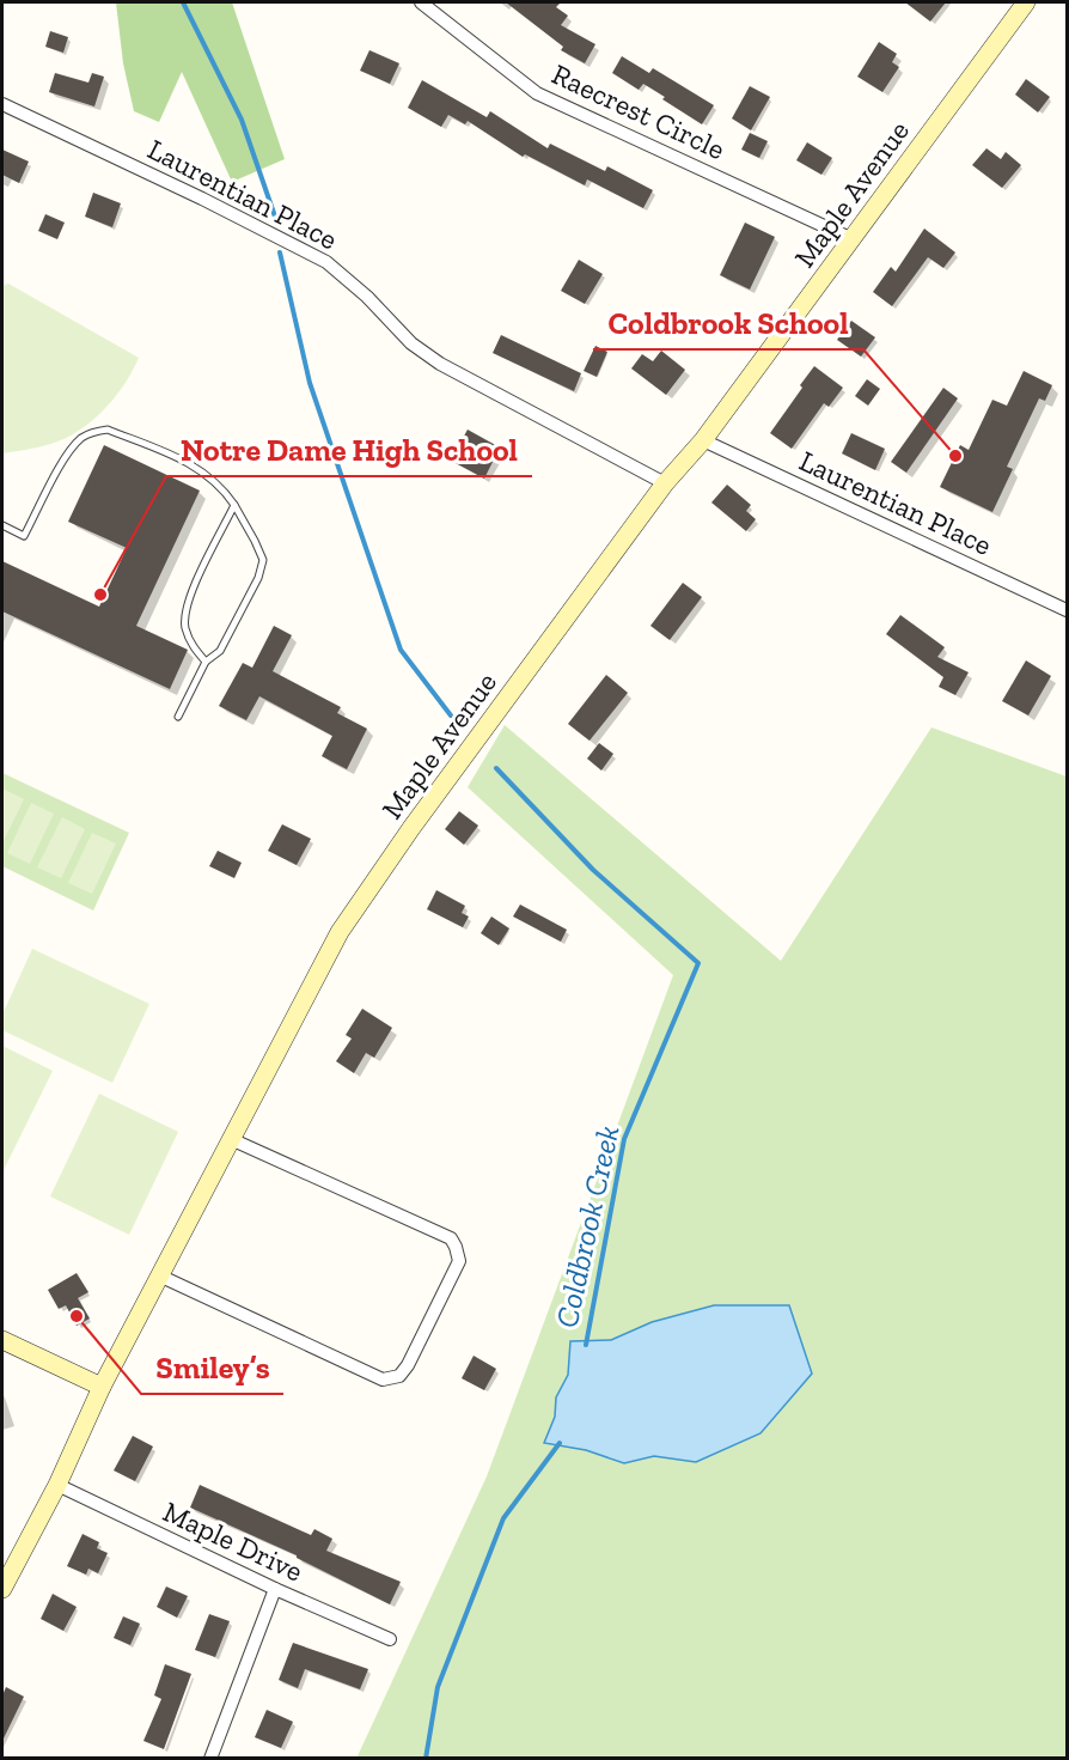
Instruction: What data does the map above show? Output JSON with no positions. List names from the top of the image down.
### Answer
{
  "streets": {
    "main road": ["Maple Avenue"],
    "street": ["Raecrest Circle", "Laurentian Place", "Maple Drive"]
  },
  "crossings": [
    ["Raecrest Circle", "Maple Avenue"],
    ["Laurentian Place", "Maple Avenue"],
    ["Maple Avenue", "Maple Drive"]
  ],
  "water": ["Coldbrook Creek"],
  "places": ["Coldbrook School", "Notre Dame High School", "Smiley’s"]
}
